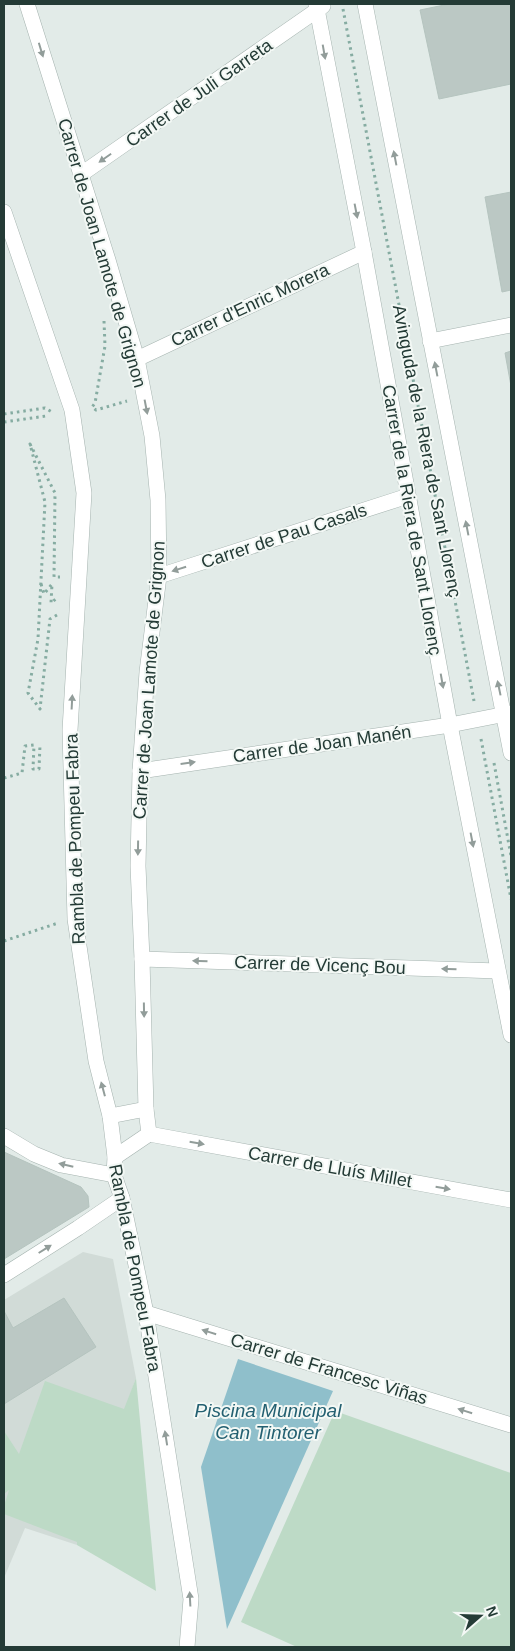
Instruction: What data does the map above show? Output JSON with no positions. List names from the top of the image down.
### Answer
{
  "streets": {
    "street": [
      "Carrer de Juli Garreta",
      "Carrer de Joan Lamote de Grignon",
      "Carrer d'Enric Morera",
      "Avinguda de la Riera de Sant Llorenç",
      "Carrer de la Riera de Sant Llorenç",
      "Carrer de Pau Casals",
      "Carrer de Joan Manén",
      "Rambla de Pompeu Fabra",
      "Carrer de Vicenç Bou",
      "Carrer de Lluís Millet",
      "Carrer de Francesc Viñas"
    ]
  },
  "crossings": [
    ["Carrer de Juli Garreta", "Carrer de Joan Lamote de Grignon"],
    ["Carrer de Juli Garreta", "Carrer de la Riera de Sant Llorenç"],
    ["Carrer de Joan Lamote de Grignon", "Carrer d'Enric Morera"],
    ["Carrer de Joan Lamote de Grignon", "Carrer de Pau Casals"],
    ["Carrer de Joan Lamote de Grignon", "Carrer de Joan Manén"],
    ["Carrer de Joan Lamote de Grignon", "Carrer de Vicenç Bou"],
    ["Carrer de Joan Lamote de Grignon", "Carrer de Lluís Millet"],
    ["Carrer d'Enric Morera", "Carrer de la Riera de Sant Llorenç"],
    ["Avinguda de la Riera de Sant Llorenç", "Carrer de Joan Manén"],
    ["Carrer de la Riera de Sant Llorenç", "Carrer de Pau Casals"],
    ["Carrer de la Riera de Sant Llorenç", "Carrer de Joan Manén"],
    ["Carrer de la Riera de Sant Llorenç", "Carrer de Vicenç Bou"],
    ["Rambla de Pompeu Fabra", "Carrer de Francesc Viñas"]
  ],
  "one_way": [
    "Carrer de Juli Garreta",
    "Carrer de Joan Lamote de Grignon",
    "Carrer de la Riera de Sant Llorenç",
    "Carrer de Pau Casals",
    "Carrer de Joan Manén",
    "Rambla de Pompeu Fabra",
    "Carrer de Vicenç Bou",
    "Carrer de Lluís Millet",
    "Carrer de Francesc Viñas"
  ],
  "water": ["Piscina Municipal Can Tintorer"],
  "north": "right"
}
